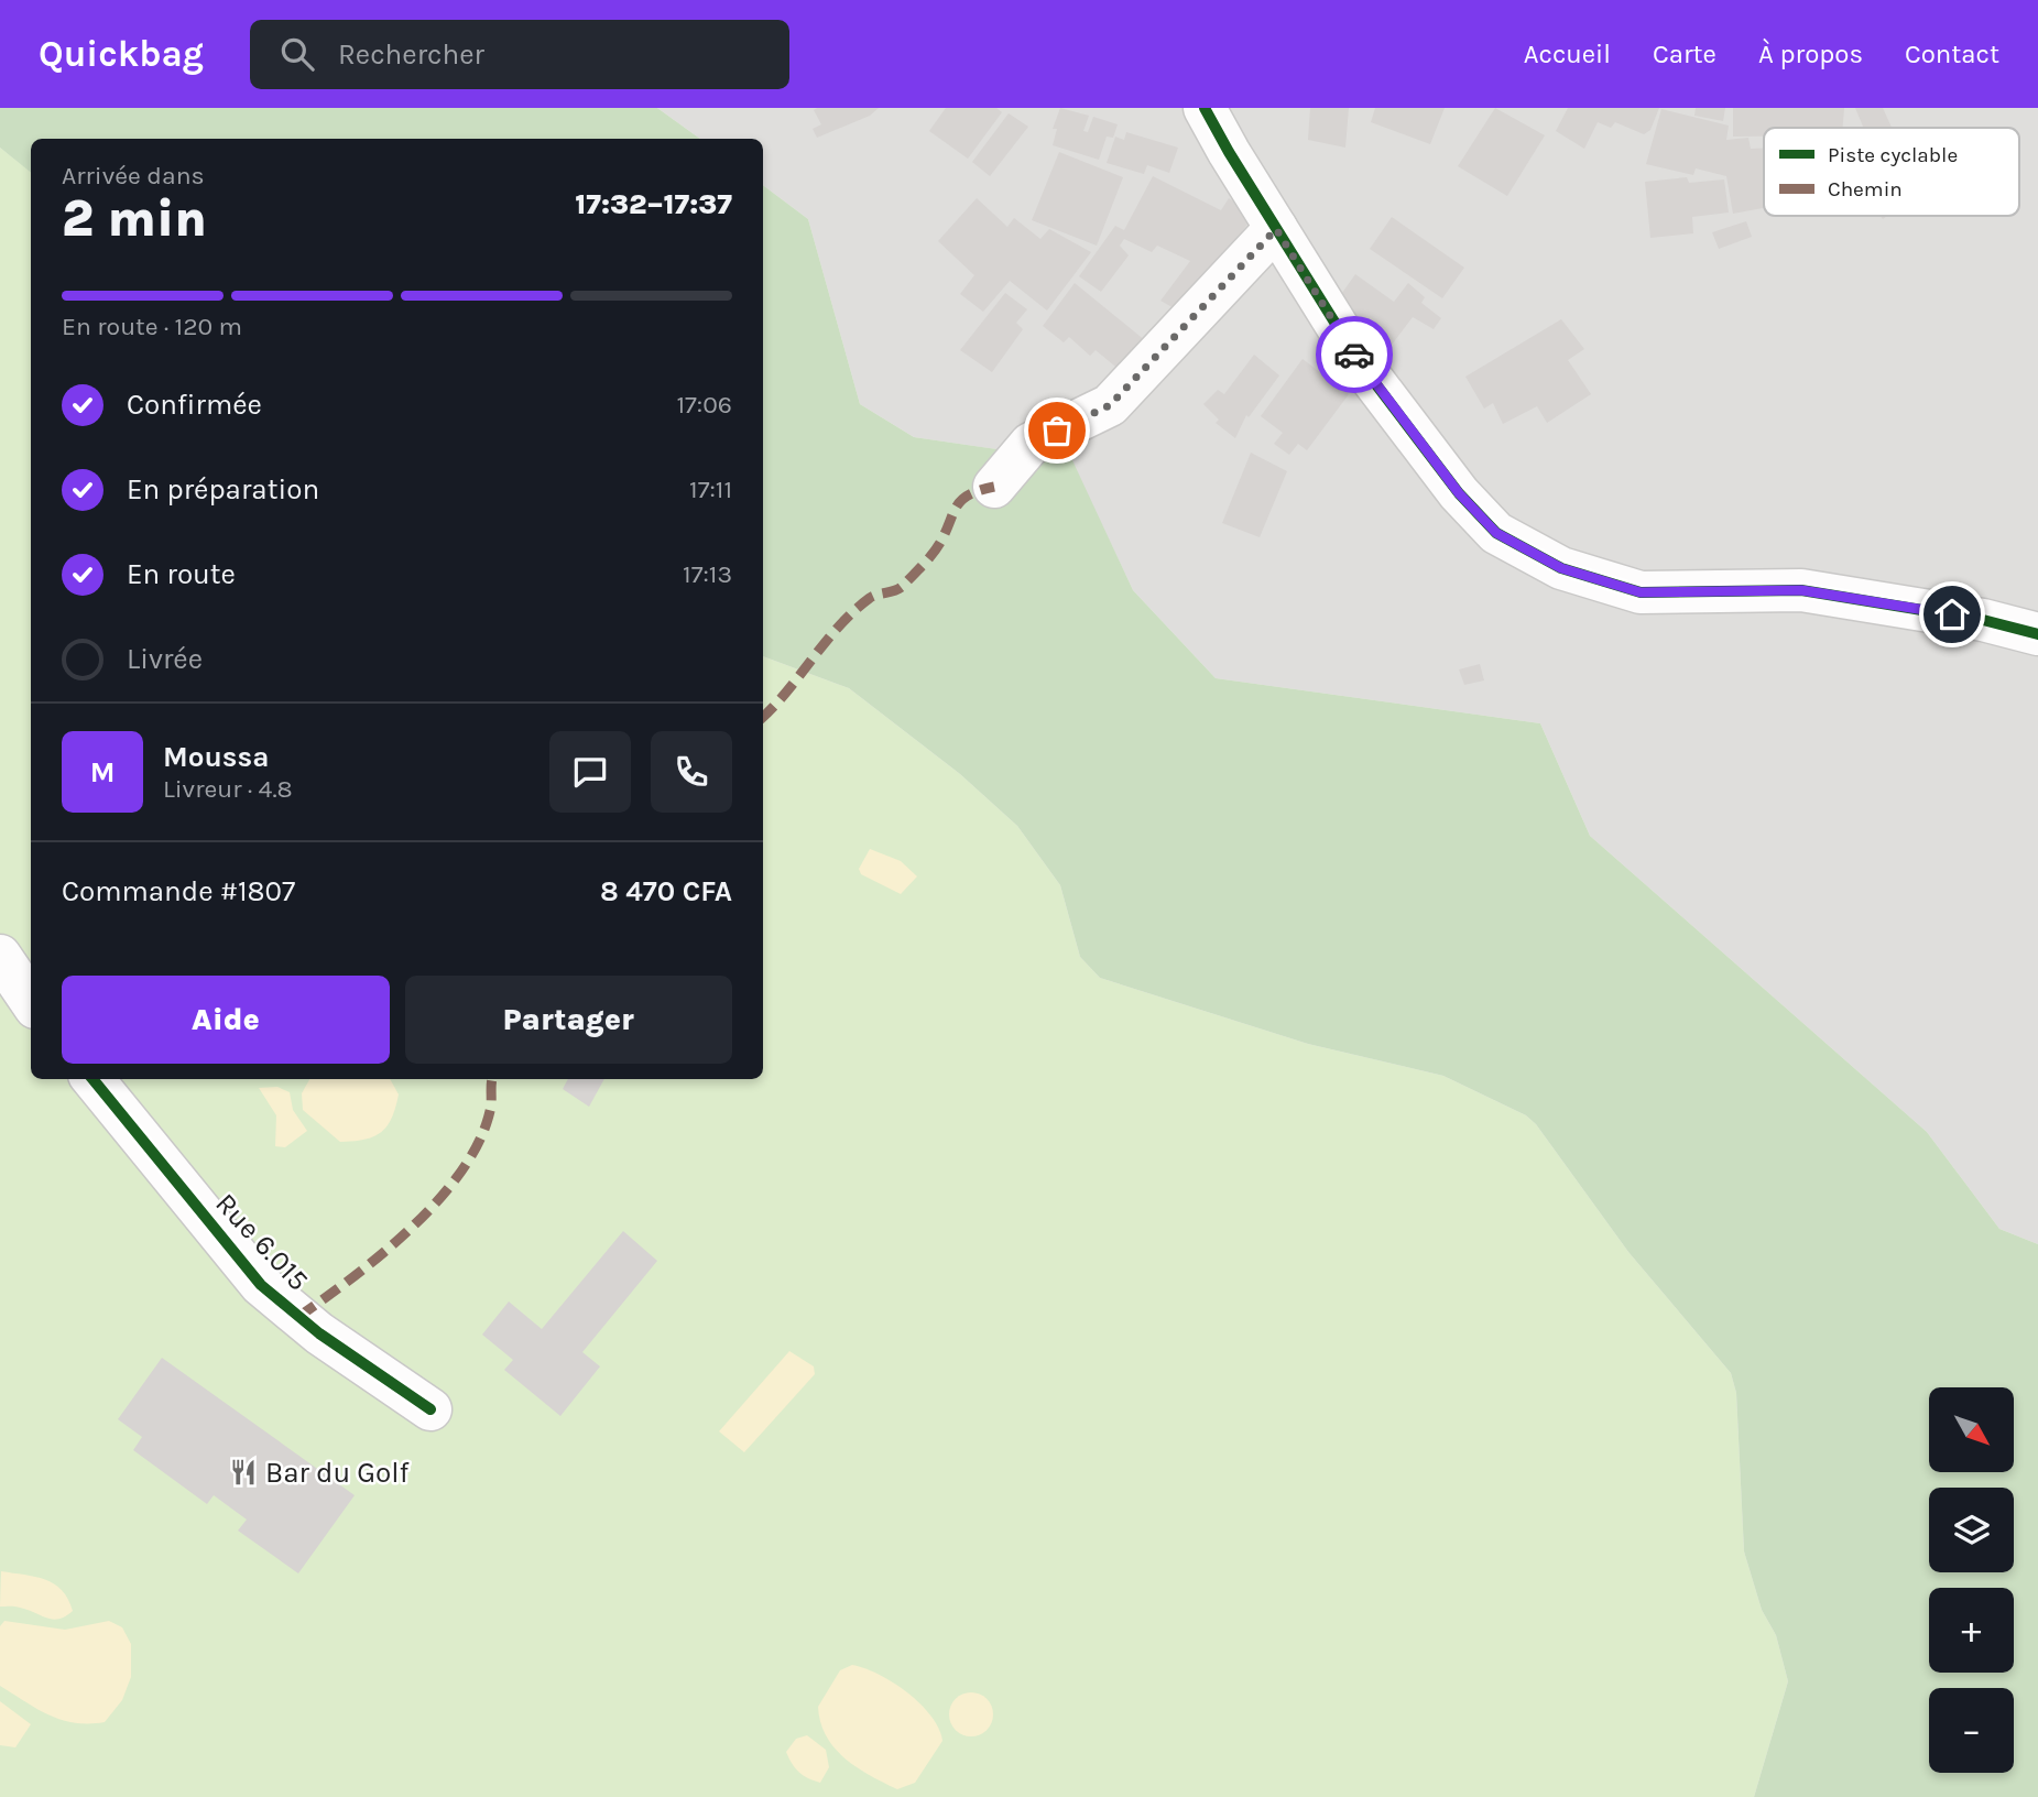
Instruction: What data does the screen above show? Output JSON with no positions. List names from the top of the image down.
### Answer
{
  "streets": {
    "street": ["Rue 6.015"]
  },
  "places": {
    "restaurant": ["Bar du Golf"]
  },
  "legend": ["Piste cyclable", "Chemin"],
  "north": "bottom right",
  "page": {
    "header": "Quickbag",
    "search": "Rechercher",
    "nav": [
      "Accueil",
      "Carte",
      "À propos",
      "Contact"
    ],
    "heading": ["2 min", "Arrivée dans", "17:32–17:37"],
    "panel": [
      "Moussa",
      "Livreur · 4.8",
      "Commande #1807",
      "8 470 CFA"
    ],
    "bar": "En route · 120 m",
    "list": [
      ["Confirmée", "17:06"],
      ["En préparation", "17:11"],
      ["En route", "17:13"],
      "Livrée"
    ],
    "round": "M",
    "buttons": ["Aide", "Partager"],
    "map_buttons": ["+", "−"]
  }
}
